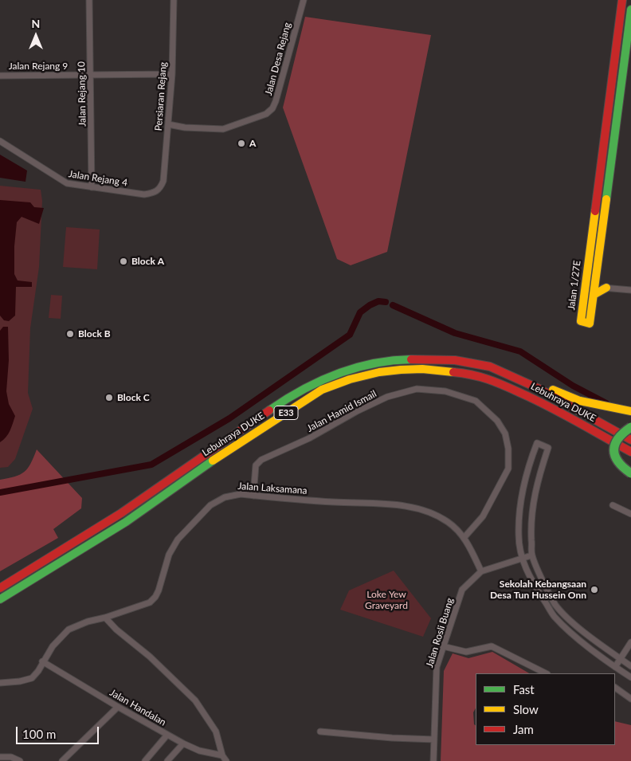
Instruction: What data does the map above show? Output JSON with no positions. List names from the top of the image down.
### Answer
{
  "streets": {
    "main road": ["Jalan 1/27E", "Lebuhraya DUKE", "E33"],
    "street": [
      "Jalan Desa Rejang",
      "Jalan Rejang 9",
      "Jalan Rejang 10",
      "Persiaran Rejang",
      "Jalan Rejang 4",
      "Jalan Hamid Ismail",
      "Jalan Laksamana",
      "Jalan Rosli Buang",
      "Jalan Handalan"
    ]
  },
  "crossings": [
    ["Jalan Desa Rejang", "Persiaran Rejang"],
    ["Jalan Rejang 9", "Jalan Rejang 10"],
    ["Jalan Rejang 9", "Persiaran Rejang"],
    ["Persiaran Rejang", "Jalan Rejang 4"],
    ["Jalan Hamid Ismail", "Jalan Laksamana"],
    ["Jalan Laksamana", "Jalan Rosli Buang"],
    ["Jalan Laksamana", "Jalan Handalan"]
  ],
  "parks": ["Loke Yew Graveyard"],
  "places": [
    "A",
    "Block A",
    "Block B",
    "Block C",
    "Sekolah Kebangsaan Desa Tun Hussein Onn"
  ],
  "legend": ["Fast", "Slow", "Jam"],
  "scale_bar": "100 m",
  "north": "top"
}
